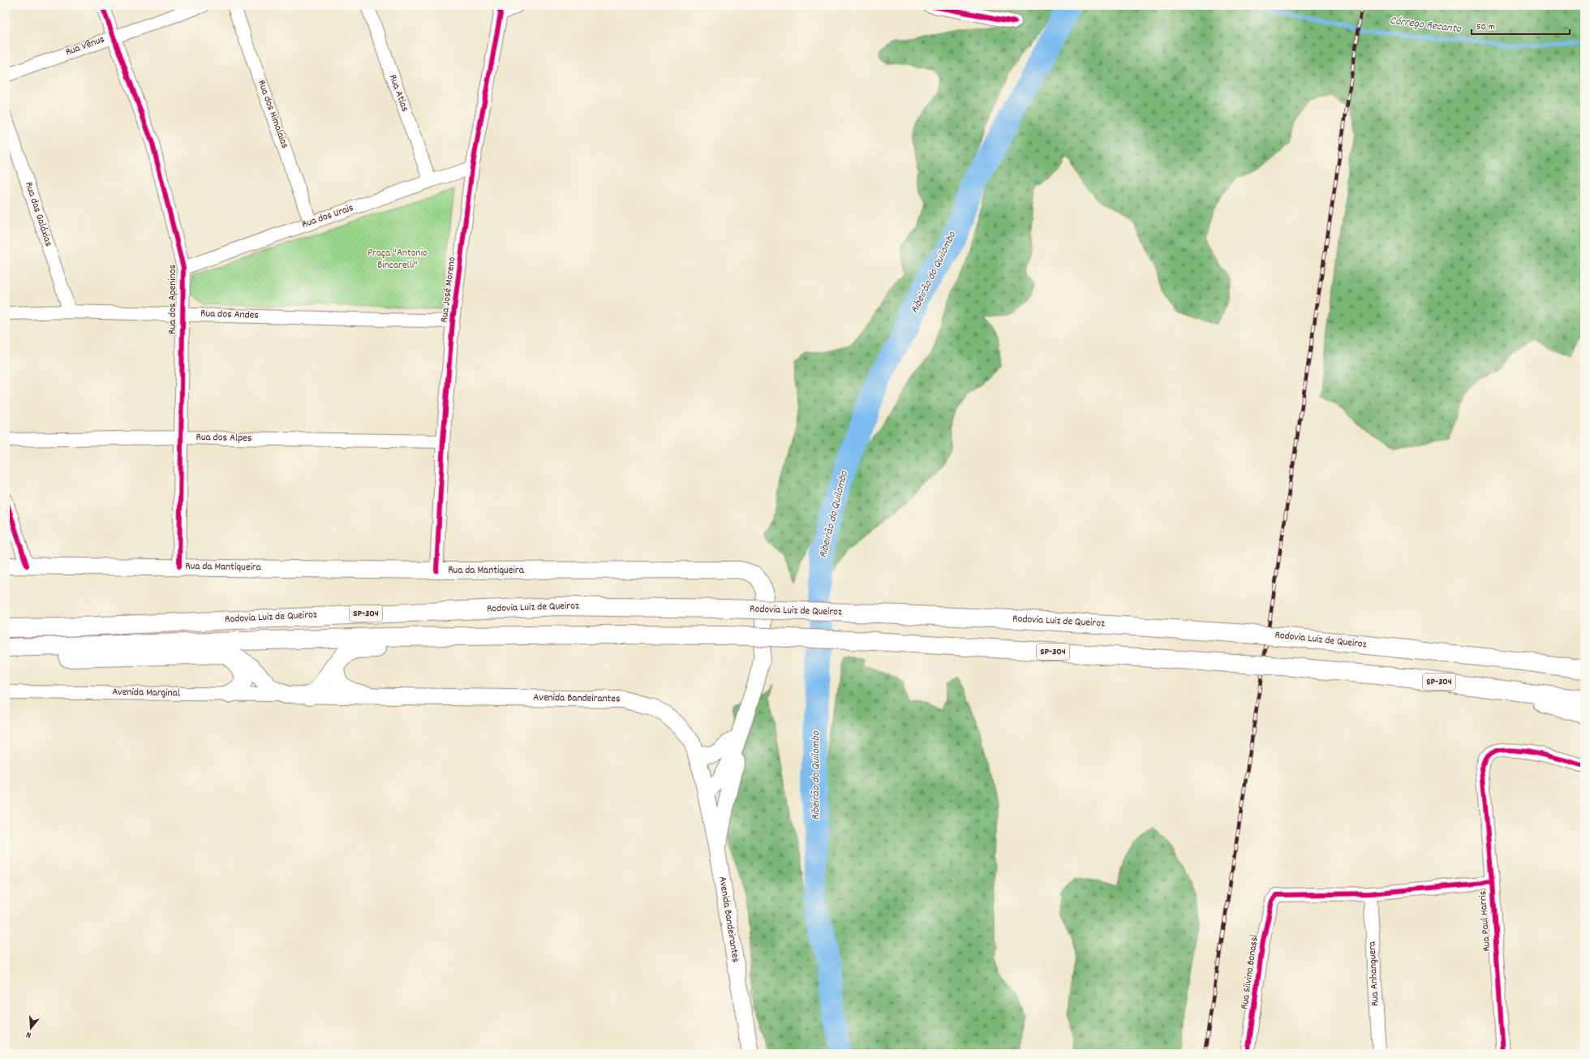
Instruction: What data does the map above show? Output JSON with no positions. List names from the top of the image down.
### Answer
{
  "streets": {
    "highway": ["Rodovia Luiz de Queiroz", "SP-304"],
    "main road": ["Rua da Mantiqueira", "Avenida Bandeirantes"],
    "street": [
      "Rua Vênus",
      "Rua Atlas",
      "Rua dos Himalaias",
      "Rua das Galáxias",
      "Rua dos Urais",
      "Rua José Moreno",
      "Rua dos Apeninos",
      "Rua dos Andes",
      "Rua dos Alpes",
      "Avenida Marginal",
      "Rua Paul Harris",
      "Rua Silvino Bonassi",
      "Rua Anhanguera"
    ]
  },
  "crossings": [
    ["Rua Vênus", "Rua dos Apeninos"],
    ["Rua Atlas", "Rua dos Urais"],
    ["Rua dos Himalaias", "Rua dos Urais"],
    ["Rua das Galáxias", "Rua dos Andes"],
    ["Rua dos Urais", "Rua José Moreno"],
    ["Rua dos Urais", "Rua dos Apeninos"],
    ["Rua José Moreno", "Rua dos Andes"],
    ["Rua José Moreno", "Rua dos Alpes"],
    ["Rua José Moreno", "Rua da Mantiqueira"],
    ["Rua dos Apeninos", "Rua dos Andes"],
    ["Rua dos Apeninos", "Rua dos Alpes"],
    ["Rua dos Apeninos", "Rua da Mantiqueira"],
    ["Rua da Mantiqueira", "Avenida Bandeirantes"],
    ["Avenida Marginal", "Avenida Bandeirantes"],
    ["Rua Silvino Bonassi", "Rua Anhanguera"]
  ],
  "water": ["Córrego Recanto", "Ribeirão do Quilombo"],
  "parks": ["Praça \"Antonio Bincarelli\""],
  "scale_bar": "50 m",
  "north": "bottom"
}
